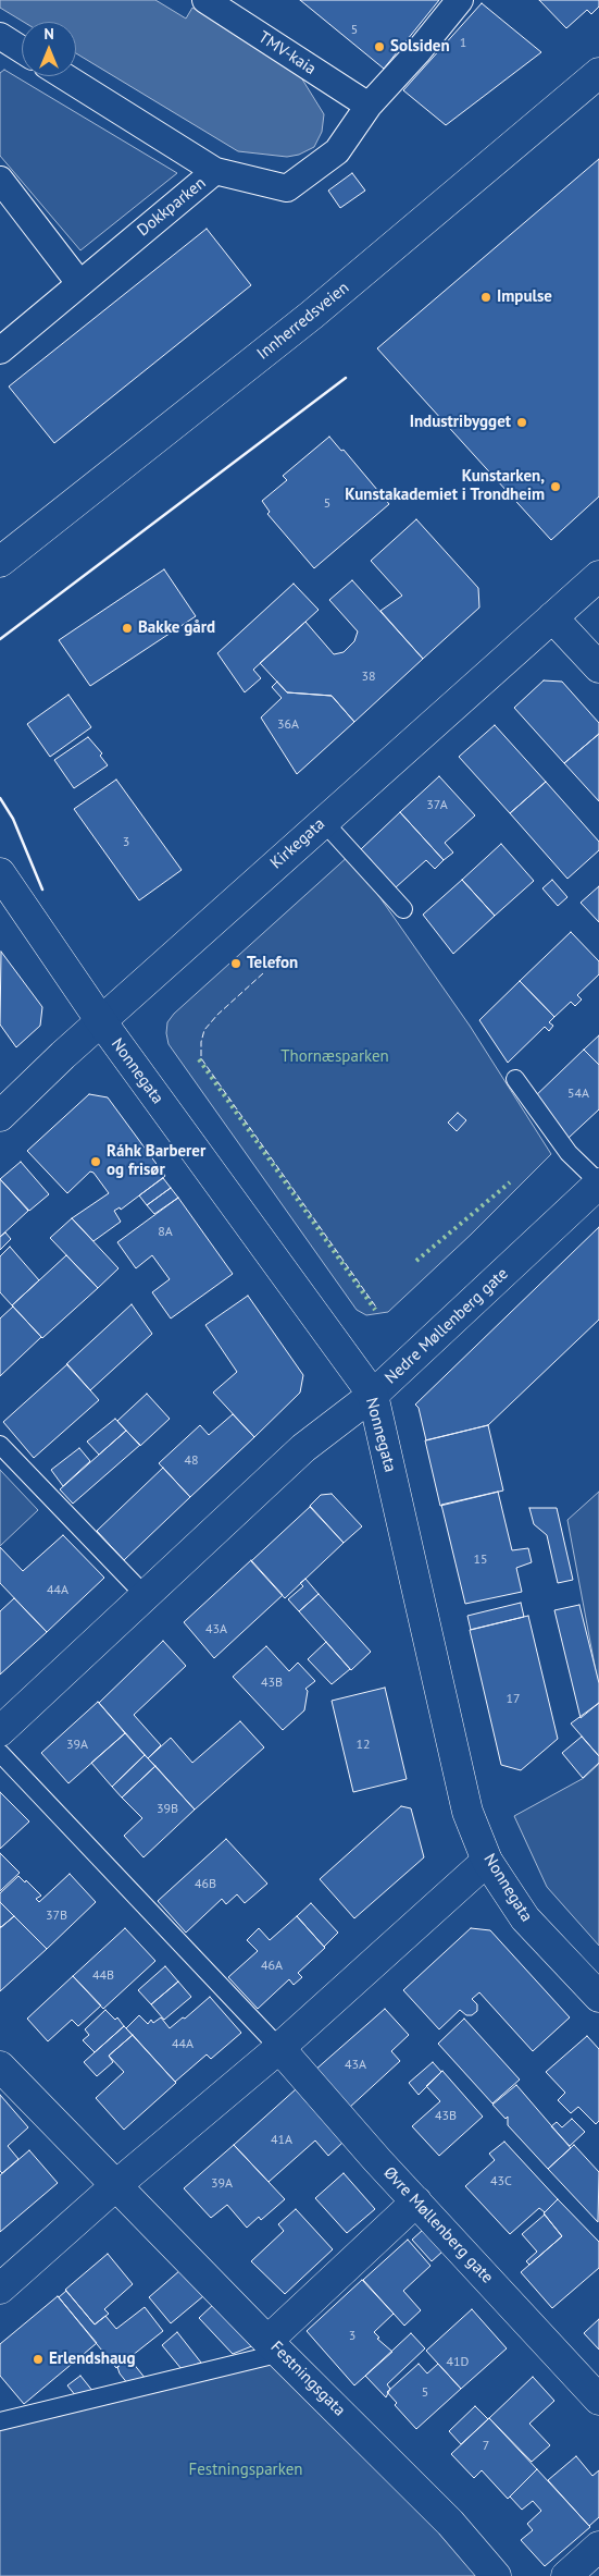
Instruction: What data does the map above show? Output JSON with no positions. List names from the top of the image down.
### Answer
{
  "streets": {
    "street": [
      "TMV-kaia",
      "Dokkparken",
      "Innherredsveien",
      "Kirkegata",
      "Nonnegata",
      "Nedre Møllenberg gate",
      "Øvre Møllenberg gate",
      "Festningsgata"
    ]
  },
  "crossings": [
    ["TMV-kaia", "Dokkparken"],
    ["Kirkegata", "Nonnegata"],
    ["Nonnegata", "Nedre Møllenberg gate"]
  ],
  "parks": ["Thornæsparken", "Festningsparken"],
  "places": [
    "Solsiden",
    "Impulse",
    "Industribygget",
    "Kunstarken, Kunstakademiet i Trondheim",
    "Bakke gård",
    "Telefon",
    "Ráhk Barberer og frisør",
    "Erlendshaug"
  ],
  "house_numbers": [
    "5",
    "1",
    "5",
    "38",
    "36A",
    "37A",
    "3",
    "54A",
    "8A",
    "48",
    "15",
    "44A",
    "43A",
    "43B",
    "17",
    "39A",
    "12",
    "39B",
    "46B",
    "37B",
    "46A",
    "44B",
    "44A",
    "43A",
    "43B",
    "41A",
    "43C",
    "39A",
    "3",
    "41D",
    "5",
    "7"
  ],
  "north": "top"
}
